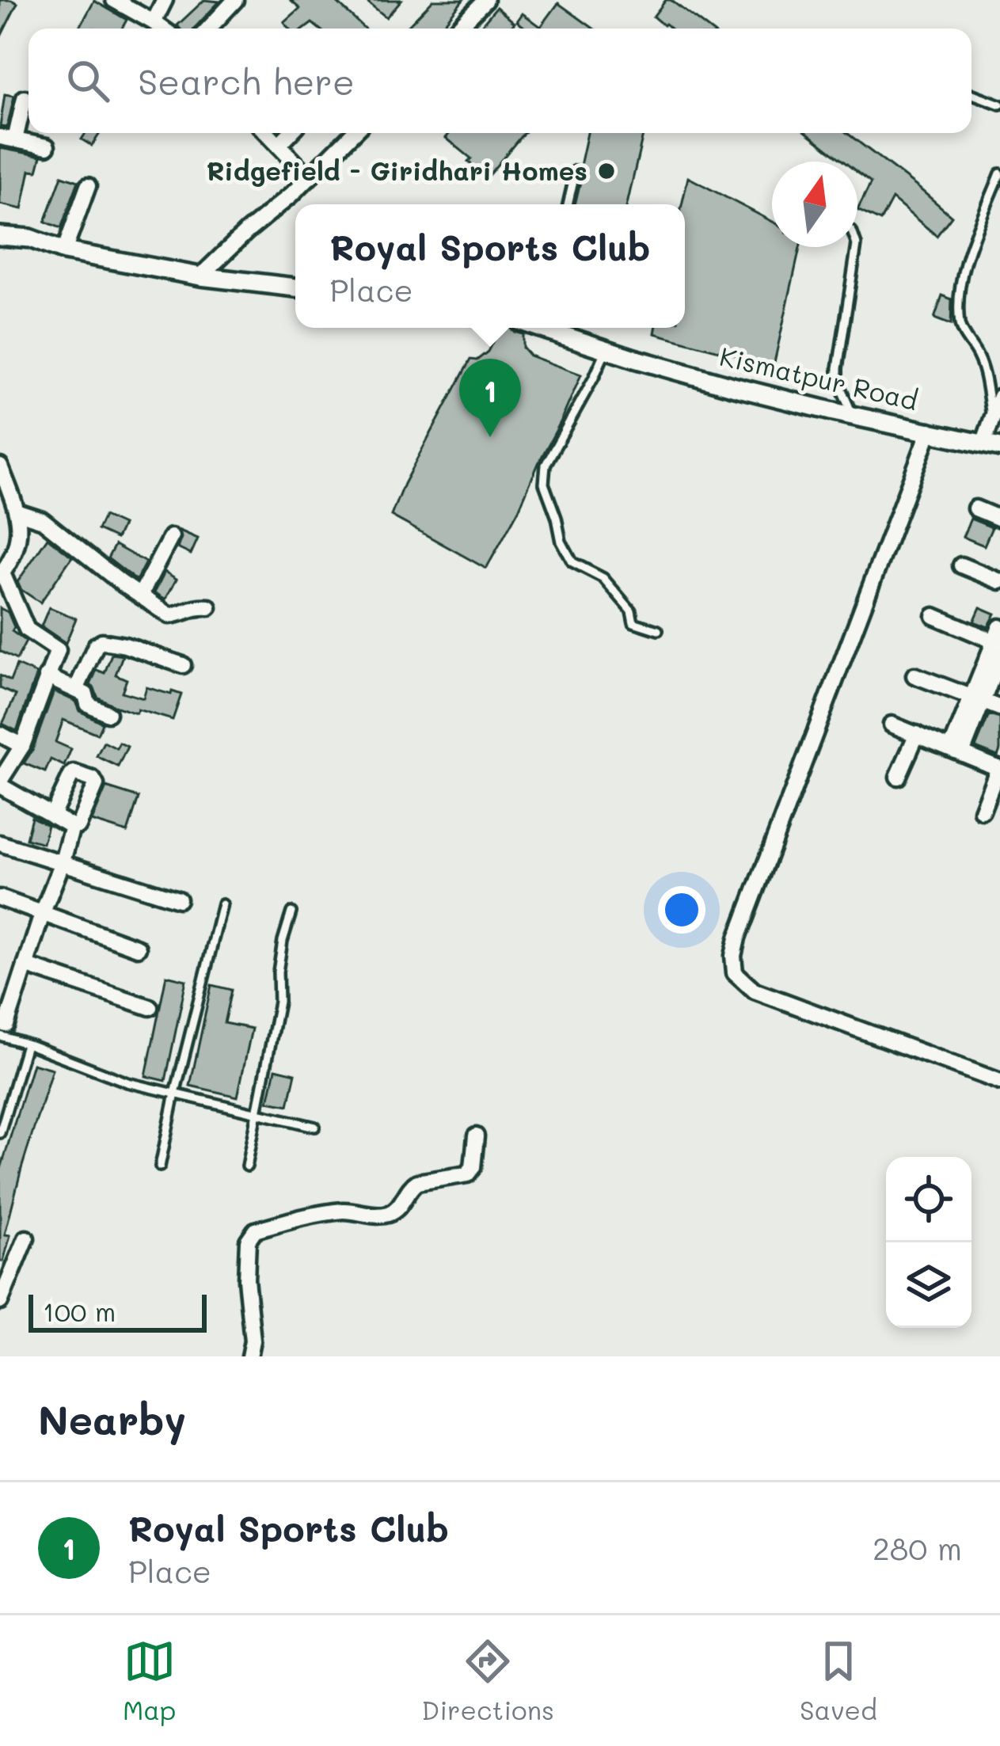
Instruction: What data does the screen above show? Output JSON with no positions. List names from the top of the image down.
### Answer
{
  "streets": {
    "street": ["Kismatpur Road"]
  },
  "places": ["Ridgefield - Giridhari Homes"],
  "scale_bar": "100 m",
  "north": "top",
  "page": {
    "search": "Search here",
    "popup": ["Royal Sports Club", "Place"],
    "pins": "1",
    "scale": "100 m",
    "heading": "Nearby",
    "list": [
      {
        "mark": "1",
        "name": "Royal Sports Club",
        "note": "Place",
        "value": "280 m"
      }
    ],
    "nav": ["Map", "Directions", "Saved"]
  }
}
